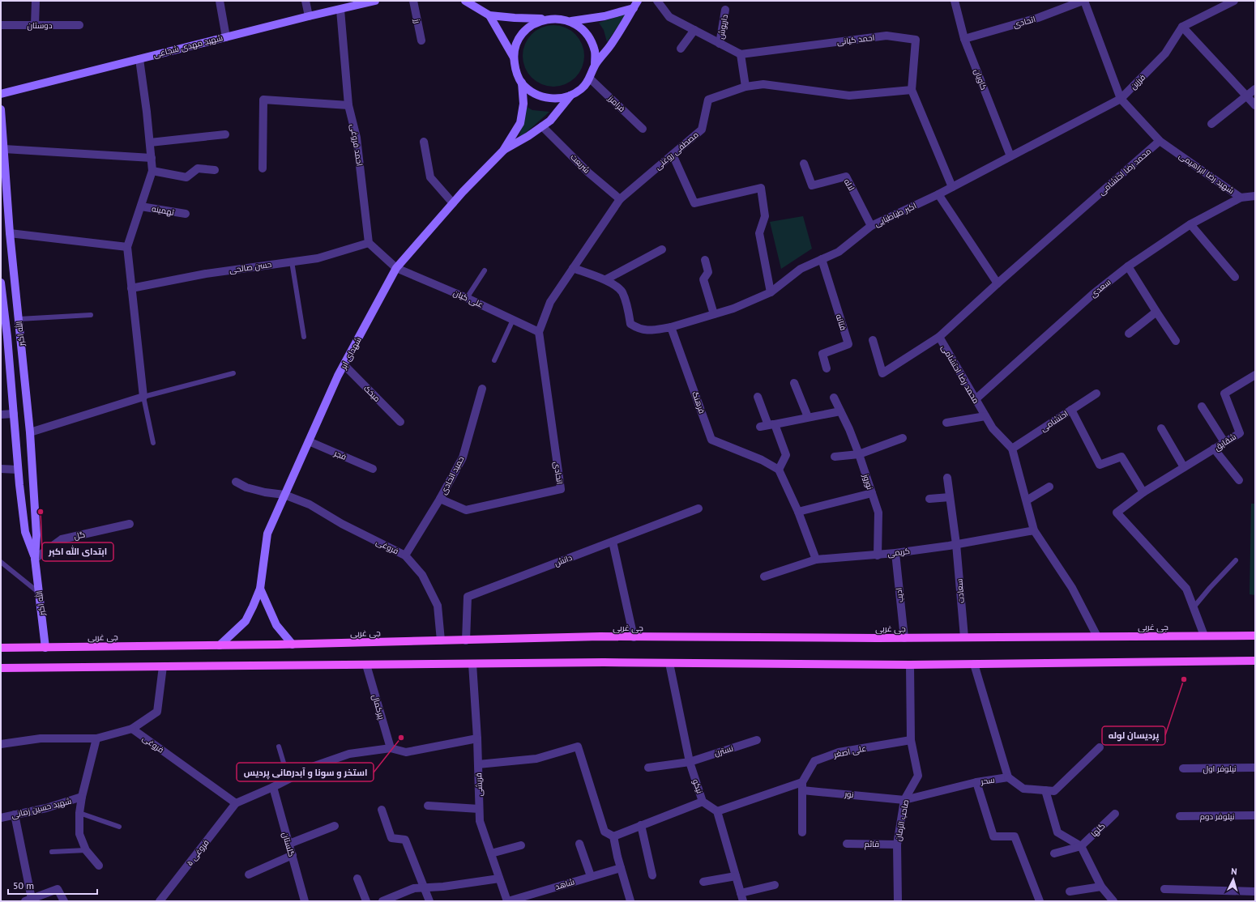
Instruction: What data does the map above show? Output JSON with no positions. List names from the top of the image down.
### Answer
{
  "streets": {
    "main road": [
      "شهید مهدی شجاعی",
      "الله اکبر",
      "شهدای ابر",
      "جی غربی"
    ],
    "street": [
      "رز",
      "اتحادی",
      "دوستان",
      "داریوش",
      "احمد کیانی",
      "کاویان",
      "فرزین",
      "فرامرز",
      "احمد فروغی",
      "مصطفی روغنی",
      "شریعت",
      "محمد رضا احتشامی",
      "شهید رضا ابراهیمی",
      "لاله",
      "تهمینه",
      "اکبر طباطبایی",
      "حسن صالحی",
      "سعدی",
      "علی کیان",
      "فتانه",
      "میخک",
      "فرهنگ",
      "احتشامی",
      "شقایق",
      "فجر",
      "حمید اتحادی",
      "نوروز",
      "گل",
      "فروغی",
      "کریمی",
      "دانش",
      "سعادت",
      "ادیب",
      "پیرکمال",
      "نسترن",
      "علی اصغر",
      "نیلوفر اول",
      "سحر",
      "قریشی",
      "نیکو",
      "نور",
      "شهید حسین زمانی",
      "نیلوفر دوم",
      "صاحب الزمان",
      "گلها",
      "قائم",
      "گلستان",
      "فروغی ۵",
      "شاهد"
    ]
  },
  "crossings": [
    ["اتحادی", "کاویان"],
    ["اتحادی", "فرزین"],
    ["اتحادی", "مصطفی روغنی"],
    ["اتحادی", "علی کیان"],
    ["اتحادی", "حمید اتحادی"],
    ["احمد کیانی", "مصطفی روغنی"],
    ["احمد کیانی", "اکبر طباطبایی"],
    ["شهید مهدی شجاعی", "احمد فروغی"],
    ["کاویان", "اکبر طباطبایی"],
    ["فرزین", "شهید رضا ابراهیمی"],
    ["فرزین", "اکبر طباطبایی"],
    ["احمد فروغی", "حسن صالحی"],
    ["مصطفی روغنی", "شریعت"],
    ["مصطفی روغنی", "علی کیان"],
    ["محمد رضا احتشامی", "شهید رضا ابراهیمی"],
    ["محمد رضا احتشامی", "سعدی"],
    ["محمد رضا احتشامی", "احتشامی"],
    ["محمد رضا احتشامی", "کریمی"],
    ["محمد رضا احتشامی", "جی غربی"],
    ["شهید رضا ابراهیمی", "اکبر طباطبایی"],
    ["شهید رضا ابراهیمی", "سعدی"],
    ["لاله", "اکبر طباطبایی"],
    ["اکبر طباطبایی", "فتانه"],
    ["اکبر طباطبایی", "فرهنگ"],
    ["علی کیان", "شهدای ابر"],
    ["الله اکبر", "گل"],
    ["الله اکبر", "جی غربی"],
    ["شهدای ابر", "میخک"],
    ["شهدای ابر", "فجر"],
    ["شهدای ابر", "فروغی"],
    ["شقایق", "جی غربی"],
    ["حمید اتحادی", "فروغی"],
    ["نوروز", "کریمی"],
    ["فروغی", "جی غربی"],
    ["فروغی", "فروغی ۵"],
    ["کریمی", "سعادت"],
    ["کریمی", "ادیب"],
    ["دانش", "جی غربی"],
    ["سعادت", "جی غربی"],
    ["ادیب", "جی غربی"],
    ["نسترن", "نیکو"],
    ["علی اصغر", "نور"],
    ["علی اصغر", "صاحب الزمان"],
    ["سحر", "نور"],
    ["قریشی", "شاهد"],
    ["نور", "صاحب الزمان"],
    ["صاحب الزمان", "قائم"]
  ],
  "places": ["ابتدای الله اکبر", "پردیسان لوله", "استخر و سونا و آبدرمانی پردیس"],
  "scale_bar": "50 m",
  "north": "top"
}
